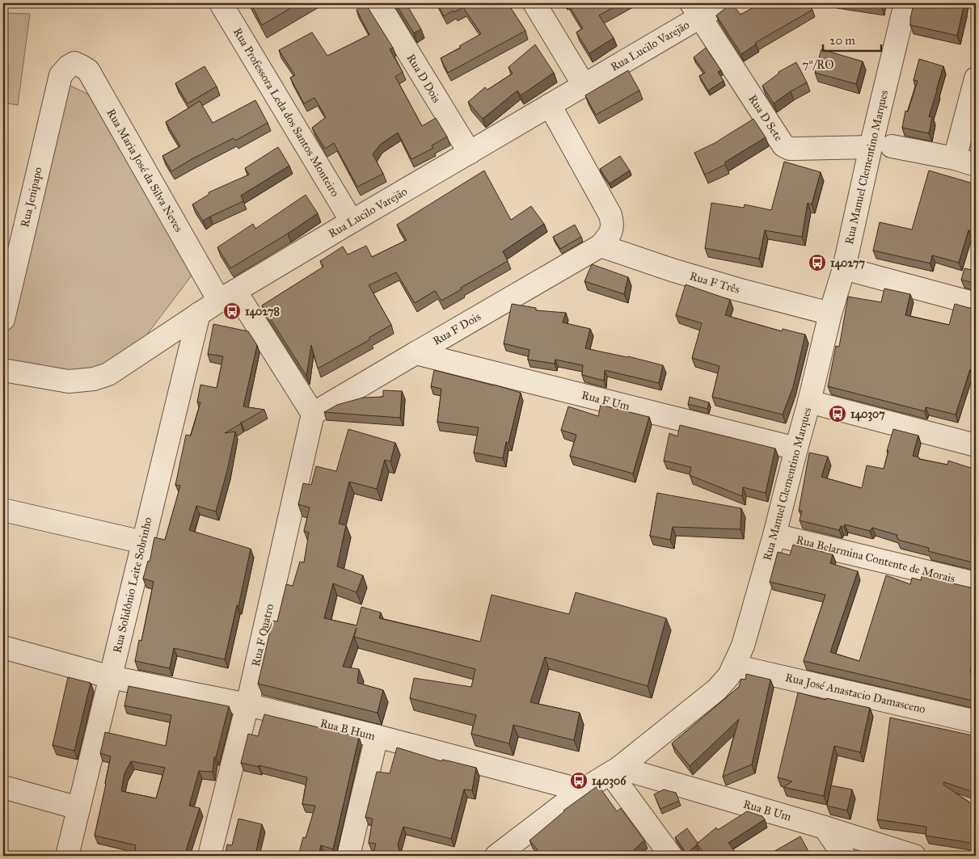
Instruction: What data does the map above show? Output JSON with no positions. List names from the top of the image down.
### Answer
{
  "streets": {
    "street": [
      "Rua Lucilo Varejão",
      "Rua D Dois",
      "Rua Professora Leda dos Santos Monteiro",
      "Rua D Sete",
      "Rua Manuel Clementino Marques",
      "Rua Maria José da Silva Neves",
      "Rua Jenipapo",
      "Rua F Três",
      "Rua F Dois",
      "Rua F Um",
      "Rua Belarmina Contente de Morais",
      "Rua Solidônio Leite Sobrinho",
      "Rua F Quatro",
      "Rua José Anastacio Damasceno",
      "Rua B Hum",
      "Rua B Um"
    ]
  },
  "crossings": [
    ["Rua Lucilo Varejão", "Rua D Dois"],
    ["Rua Lucilo Varejão", "Rua Professora Leda dos Santos Monteiro"],
    ["Rua Lucilo Varejão", "Rua D Sete"],
    ["Rua Lucilo Varejão", "Rua Maria José da Silva Neves"],
    ["Rua Lucilo Varejão", "Rua Solidônio Leite Sobrinho"],
    ["Rua D Sete", "Rua Manuel Clementino Marques"],
    ["Rua Manuel Clementino Marques", "Rua F Três"],
    ["Rua Manuel Clementino Marques", "Rua F Um"],
    ["Rua Manuel Clementino Marques", "Rua Belarmina Contente de Morais"],
    ["Rua Manuel Clementino Marques", "Rua José Anastacio Damasceno"],
    ["Rua Manuel Clementino Marques", "Rua B Hum"],
    ["Rua Manuel Clementino Marques", "Rua B Um"],
    ["Rua Maria José da Silva Neves", "Rua Jenipapo"],
    ["Rua Maria José da Silva Neves", "Rua F Dois"],
    ["Rua Maria José da Silva Neves", "Rua F Quatro"],
    ["Rua F Três", "Rua F Dois"],
    ["Rua F Dois", "Rua F Um"],
    ["Rua F Dois", "Rua F Quatro"],
    ["Rua Solidônio Leite Sobrinho", "Rua B Hum"],
    ["Rua F Quatro", "Rua B Hum"]
  ],
  "districts": ["7º/RO"],
  "places": {
    "bus stop": [
      "140277",
      "140278",
      "140307",
      "140306"
    ]
  },
  "scale_bar": "20 m"
}
